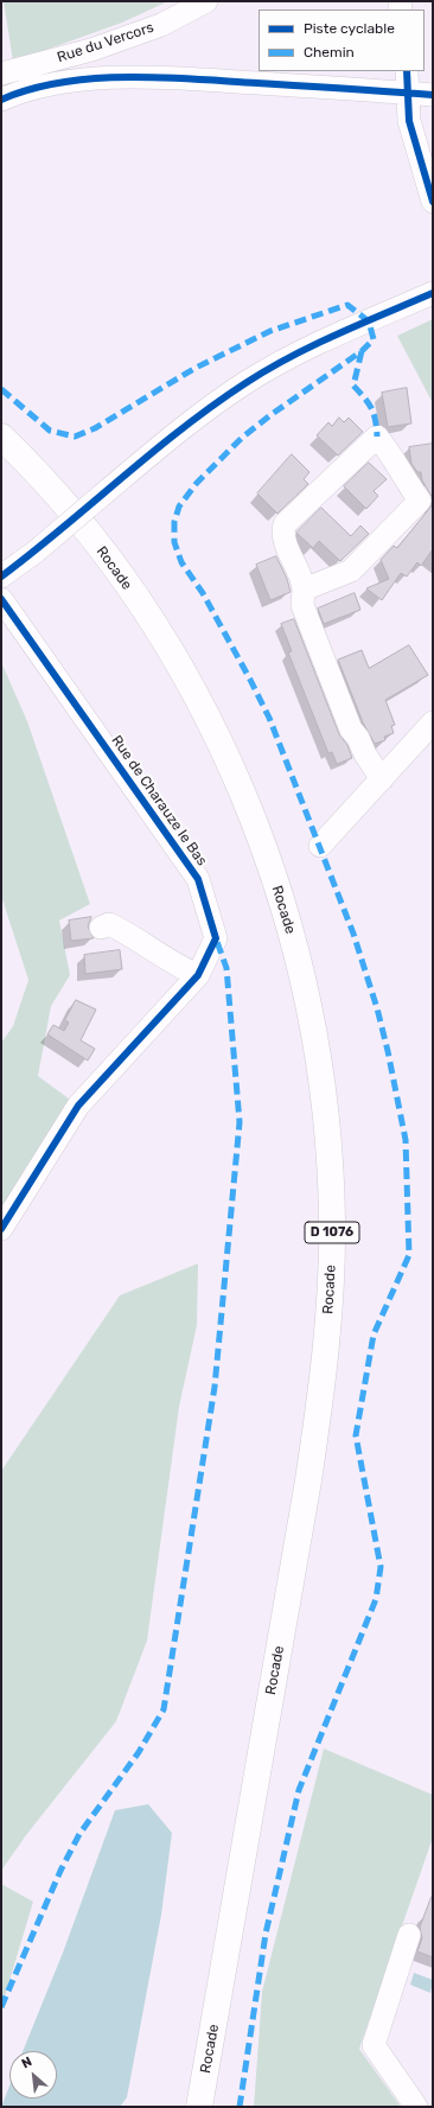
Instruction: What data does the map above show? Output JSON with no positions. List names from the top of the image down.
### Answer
{
  "streets": {
    "main road": ["Rocade", "D 1076"],
    "street": ["Rue du Vercors", "Rue de Charauze le Bas"]
  },
  "legend": ["Piste cyclable", "Chemin"],
  "north": "top left"
}
